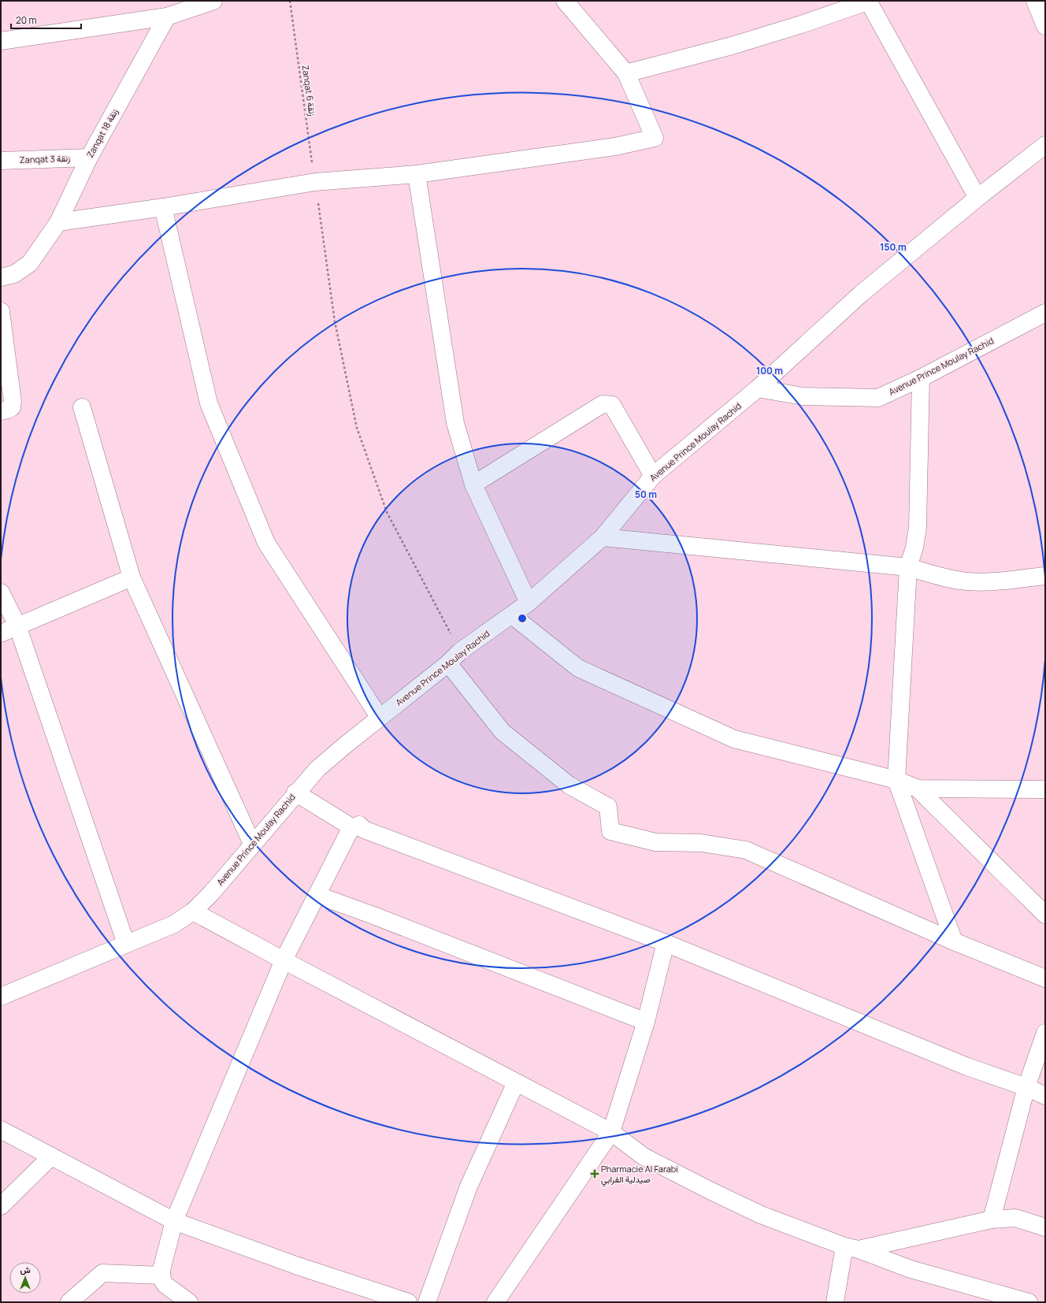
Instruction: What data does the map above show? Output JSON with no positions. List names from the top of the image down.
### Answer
{
  "streets": {
    "street": ["Zanqat 18 زنقة", "Zanqat 3 زنقة", "Avenue Prince Moulay Rachid"],
    "path": ["Zanqat 6 زنقة"]
  },
  "crossings": [
    ["Zanqat 6 زنقة", "Avenue Prince Moulay Rachid"],
    ["Zanqat 18 زنقة", "Zanqat 3 زنقة"]
  ],
  "places": {
    "health": ["Pharmacie Al Farabi صيدلية الفرابي"]
  },
  "scale_bar": "20 m",
  "north": "top",
  "rings": ["150 m", "100 m", "50 m"]
}
